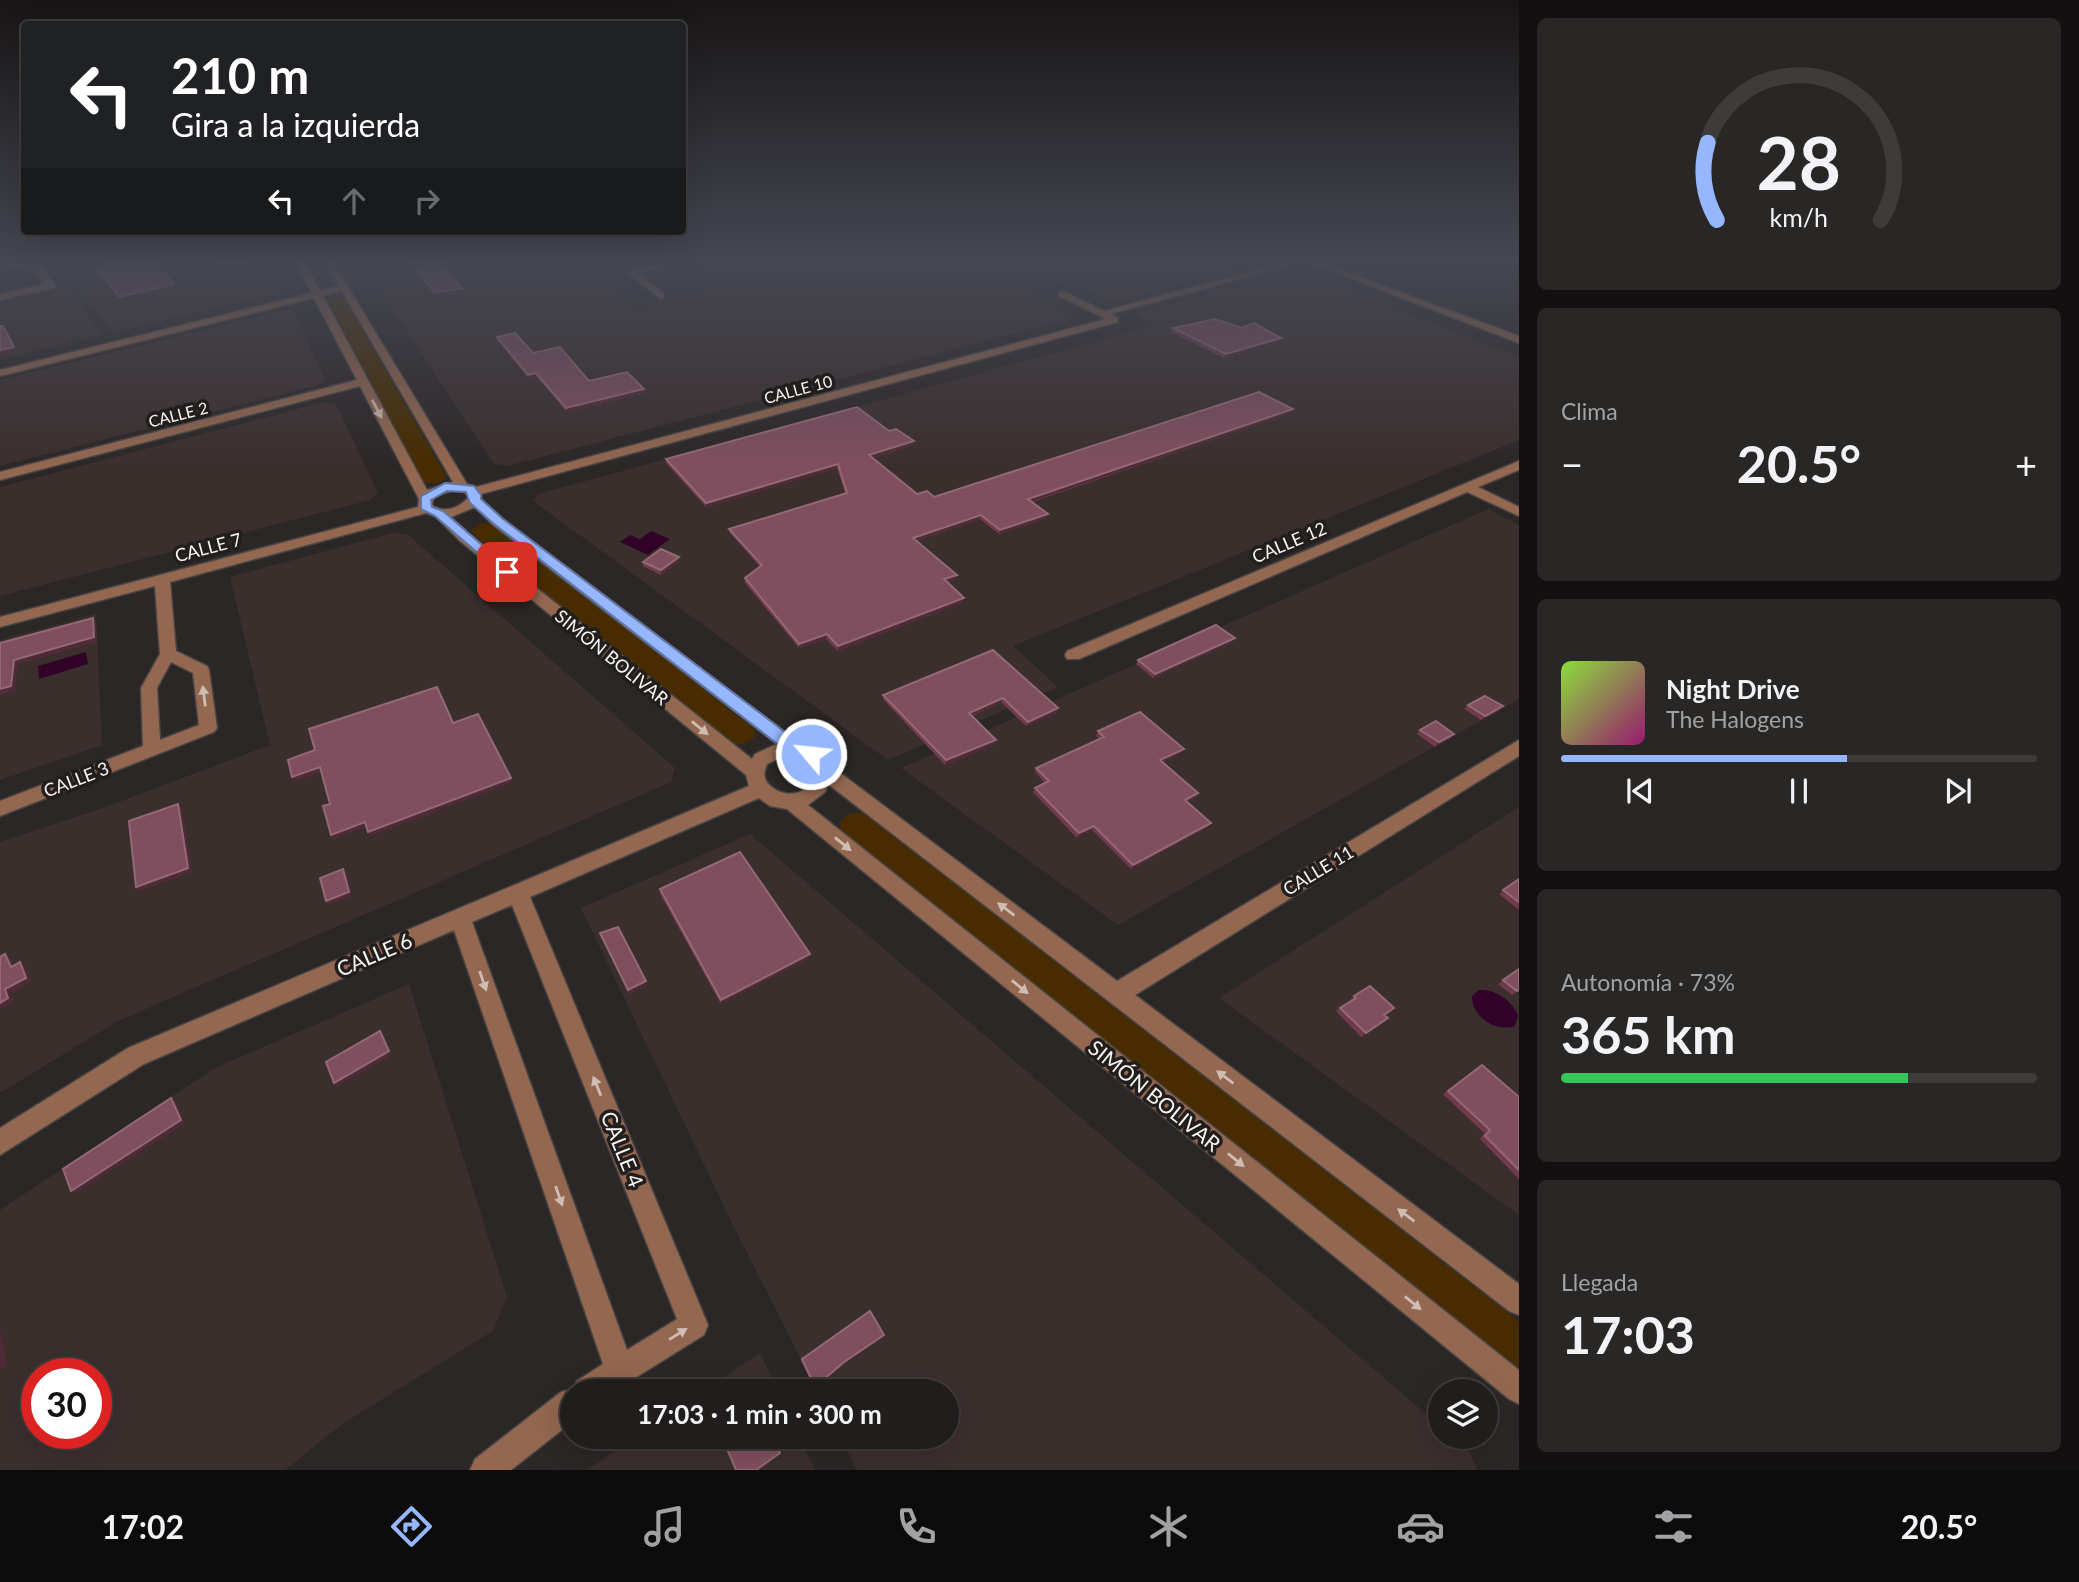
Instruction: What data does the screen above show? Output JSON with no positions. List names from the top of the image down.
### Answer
{
  "streets": {
    "street": [
      "CALLE 10",
      "CALLE 2",
      "CALLE 12",
      "CALLE 7",
      "SIMÓN BOLIVAR",
      "CALLE 3",
      "CALLE 11",
      "CALLE 6",
      "CALLE 4"
    ]
  },
  "crossings": [
    ["CALLE 10", "SIMÓN BOLIVAR"],
    ["CALLE 2", "SIMÓN BOLIVAR"],
    ["CALLE 7", "SIMÓN BOLIVAR"],
    ["SIMÓN BOLIVAR", "CALLE 6"],
    ["CALLE 6", "CALLE 4"]
  ],
  "page": {
    "turn": ["210 m", "Gira a la izquierda"],
    "tile": [
      "Clima",
      ["Autonomía · 73%", "365 km"],
      ["Llegada", "17:03"]
    ],
    "heat": ["−", "20.5°", "+"],
    "song": ["Night Drive", "The Halogens"],
    "limit": "30",
    "trip": "17:03 · 1 min · 300 m",
    "tabs": ["17:02", "20.5°"],
    "gauge": ["28", "km/h"]
  }
}
